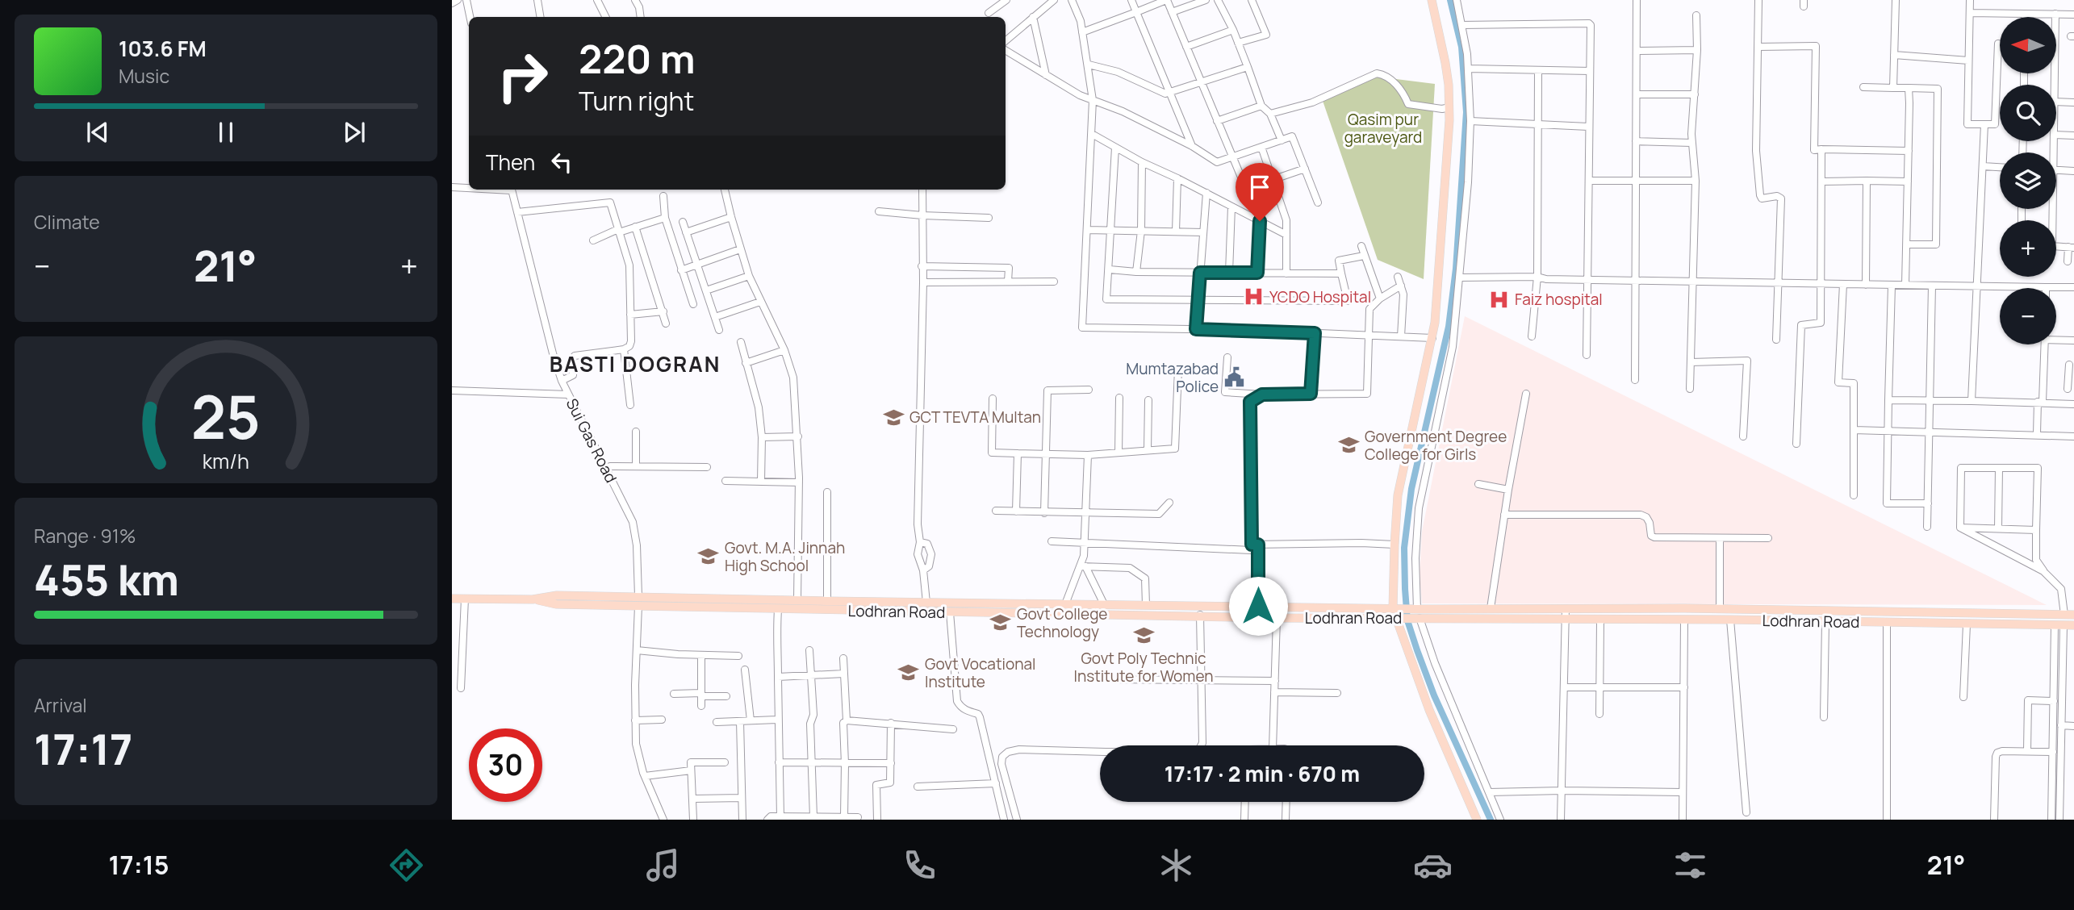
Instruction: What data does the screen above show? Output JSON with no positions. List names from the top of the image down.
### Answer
{
  "streets": {
    "main road": ["Lodhran Road"],
    "street": ["Sui Gas Road"]
  },
  "crossings": [
    ["Sui Gas Road", "Lodhran Road"]
  ],
  "districts": ["BASTI DOGRAN"],
  "parks": ["Qasim pur garaveyard"],
  "places": {
    "hospital": ["YCDO Hospital", "Faiz hospital"],
    "public building": ["Mumtazabad Police"],
    "school or university": [
      "GCT TEVTA Multan",
      "Government Degree College for Girls",
      "Govt. M.A. Jinnah High School",
      "Govt College Technology",
      "Govt Poly Technic Institute for Women",
      "Govt Vocational Institute"
    ]
  },
  "north": "left",
  "page": {
    "map_buttons": ["+", "−"],
    "turn": ["220 m", "Turn right"],
    "song": ["103.6 FM", "Music"],
    "then": "Then",
    "tile": [
      "Climate",
      ["Range · 91%", "455 km"],
      ["Arrival", "17:17"]
    ],
    "heat": ["−", "21°", "+"],
    "limit": "30",
    "trip": "17:17 · 2 min · 670 m",
    "tabs": ["17:15", "21°"],
    "gauge": ["25", "km/h"]
  }
}
